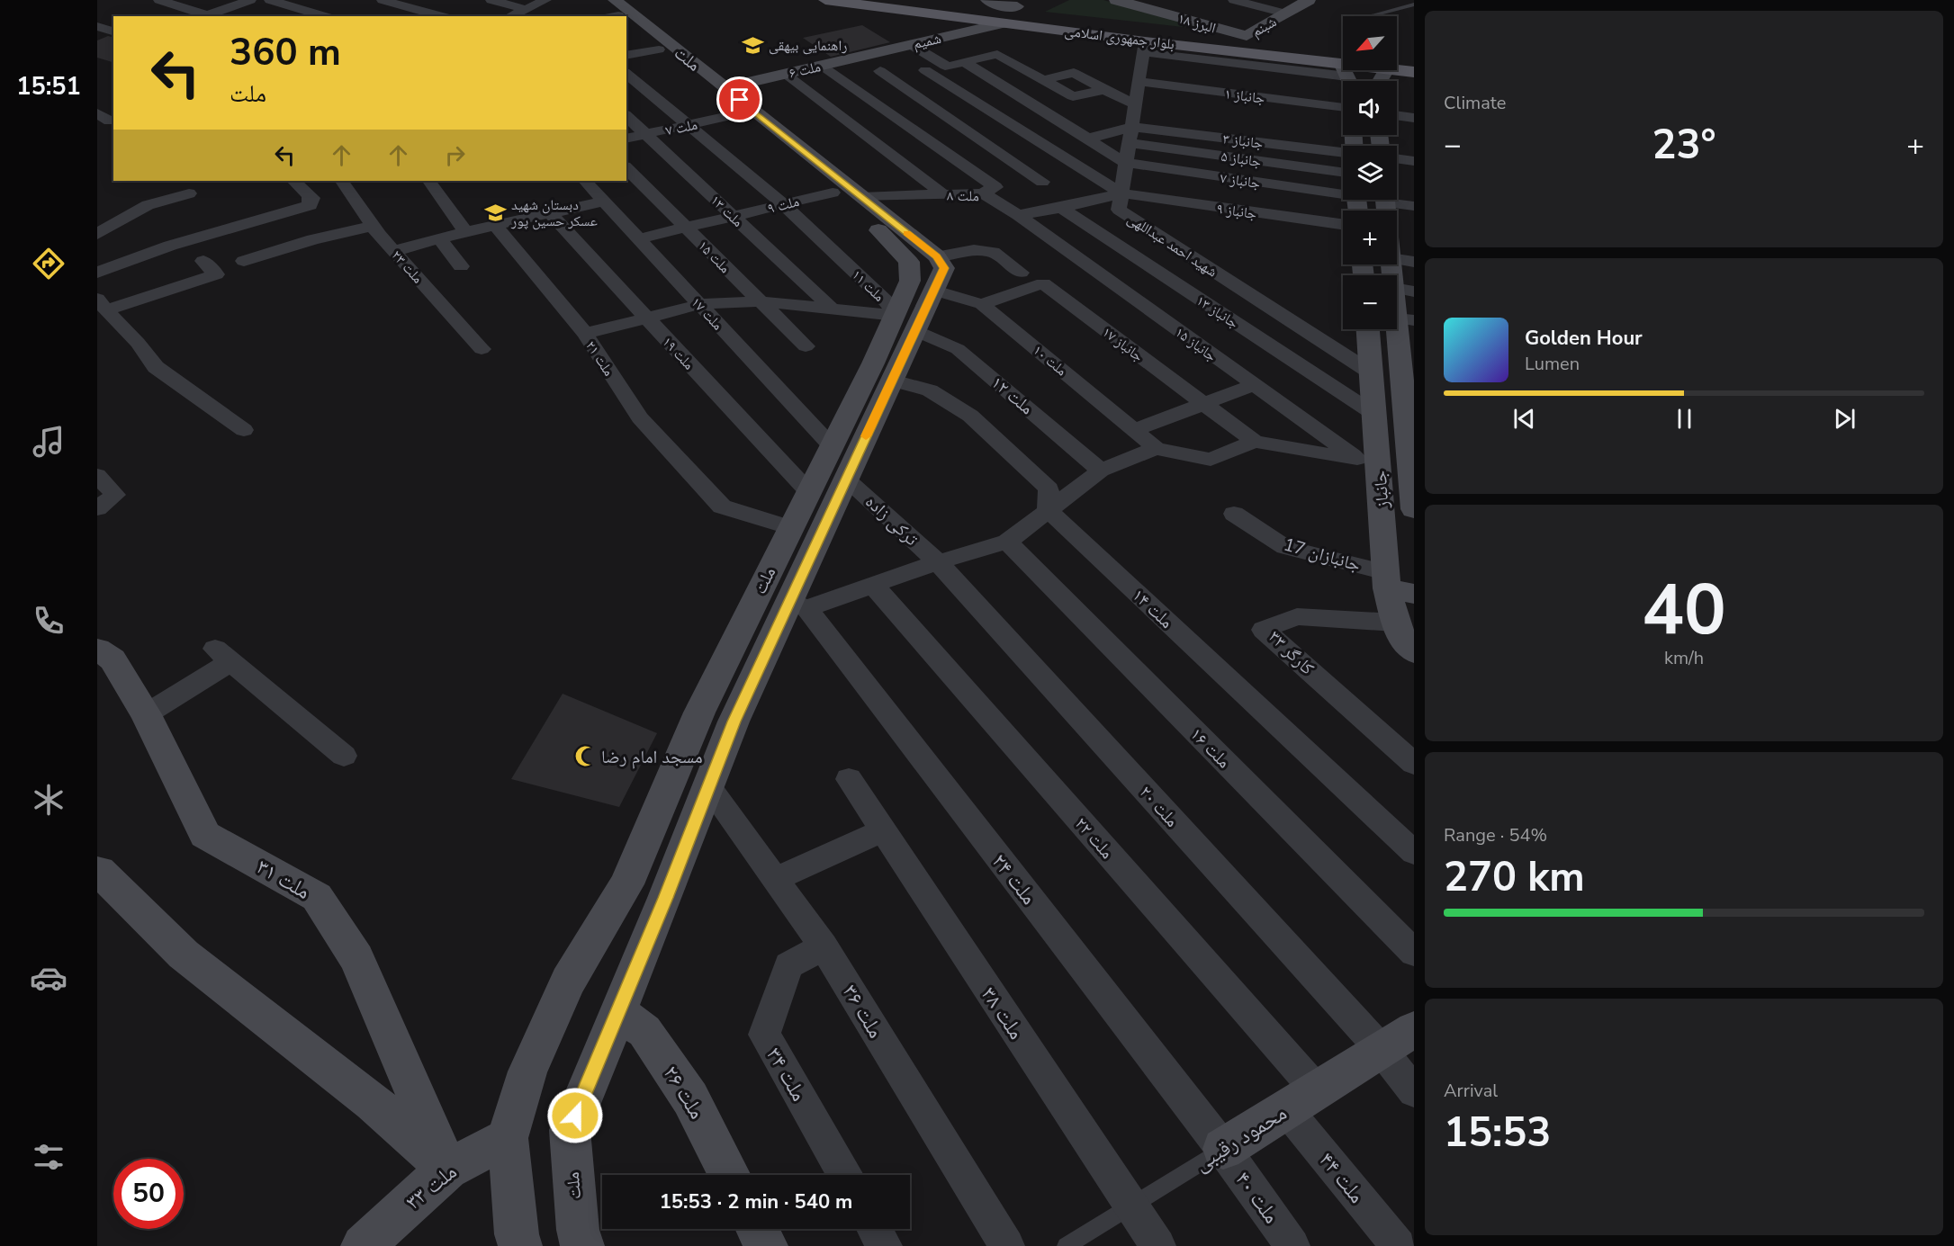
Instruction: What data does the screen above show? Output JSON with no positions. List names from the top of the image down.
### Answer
{
  "streets": {
    "main road": [
      "البرز ۱۸",
      "شبنم",
      "بلوار جمهوری اسلامی",
      "شمیم",
      "ملت",
      "ملت ۶",
      "جانباز",
      "ملت ۳۱",
      "ملت ۲۶",
      "محمود رقیبی",
      "ملت ۳۳"
    ],
    "street": [
      "جانباز ۱",
      "ملت ۷",
      "جانباز ۳",
      "جانباز ۵",
      "جانباز ۷",
      "ملت ۸",
      "ملت ۹",
      "ملت ۱۳",
      "جانباز ۹",
      "شهید احمد عبداللهی",
      "ملت ۱۵",
      "ملت ۲۳",
      "ملت ۱۱",
      "جانباز ۱۳",
      "ملت ۱۷",
      "جانباز ۱۷",
      "جانباز ۱۵",
      "ملت ۱۹",
      "ملت ۲۱",
      "ملت ۱۰",
      "ملت ۱۲",
      "ترکی زاده",
      "جانبازان 17",
      "ملت ۱۴",
      "کارگر ۳۳",
      "ملت ۱۶",
      "ملت ۲۰",
      "ملت ۲۲",
      "ملت ۲۴",
      "ملت ۳۶",
      "ملت ۳۸",
      "ملت ۳۴",
      "ملت ۴۴",
      "ملت ۴۰"
    ]
  },
  "crossings": [
    ["البرز ۱۸", "شبنم"],
    ["البرز ۱۸", "بلوار جمهوری اسلامی"],
    ["شبنم", "بلوار جمهوری اسلامی"],
    ["بلوار جمهوری اسلامی", "شمیم"],
    ["بلوار جمهوری اسلامی", "شهید احمد عبداللهی"],
    ["شمیم", "ملت ۶"],
    ["ملت", "ملت ۶"],
    ["ملت", "ملت ۷"],
    ["ملت", "ملت ۸"],
    ["ملت", "ملت ۹"],
    ["ملت", "ملت ۱۱"],
    ["ملت", "ملت ۱۷"],
    ["ملت", "ملت ۱۹"],
    ["ملت", "ملت ۲۱"],
    ["ملت", "ملت ۱۰"],
    ["ملت", "ملت ۱۲"],
    ["ملت", "ترکی زاده"],
    ["ملت", "ملت ۲۴"],
    ["ملت", "ملت ۳۶"],
    ["ملت", "ملت ۲۶"],
    ["ملت", "ملت ۳۳"],
    ["جانباز ۱", "شهید احمد عبداللهی"],
    ["ملت ۷", "ملت ۱۳"],
    ["ملت ۷", "ملت ۱۱"],
    ["جانباز ۳", "شهید احمد عبداللهی"],
    ["جانباز ۵", "شهید احمد عبداللهی"],
    ["جانباز ۷", "شهید احمد عبداللهی"],
    ["ملت ۸", "جانباز ۱۵"],
    ["ملت ۹", "ملت ۱۳"],
    ["ملت ۹", "ملت ۱۵"],
    ["ملت ۹", "ملت ۱۱"],
    ["ملت ۹", "ملت ۱۷"],
    ["ملت ۱۳", "ملت ۱۱"],
    ["جانباز ۹", "شهید احمد عبداللهی"],
    ["شهید احمد عبداللهی", "جانباز"],
    ["ملت ۱۵", "ملت ۱۱"],
    ["ملت ۱۱", "ملت ۱۷"],
    ["ملت ۱۱", "ملت ۱۹"],
    ["ملت ۱۱", "ملت ۲۱"],
    ["ملت ۱۱", "ملت ۱۲"],
    ["جانباز ۱۳", "جانباز"],
    ["جانباز ۱۷", "ملت ۱۰"],
    ["جانباز ۱۵", "جانباز"],
    ["جانباز", "جانبازان 17"],
    ["جانباز", "کارگر ۳۳"],
    ["ترکی زاده", "ملت ۲۰"],
    ["ملت ۲۰", "محمود رقیبی"],
    ["ملت ۲۲", "محمود رقیبی"],
    ["ملت ۲۲", "ملت ۴۴"],
    ["ملت ۳۱", "ملت ۳۳"],
    ["ملت ۲۴", "محمود رقیبی"],
    ["ملت ۲۴", "ملت ۴۰"],
    ["ملت ۳۶", "ملت ۳۴"],
    ["ملت ۳۸", "محمود رقیبی"],
    ["محمود رقیبی", "ملت ۴۴"],
    ["محمود رقیبی", "ملت ۴۰"]
  ],
  "places": {
    "school or university": ["راهنمایی بیهقی", "دبستان شهید عسکر حسین پور"],
    "mosque": ["مسجد امام رضا"]
  },
  "north": "bottom left",
  "page": {
    "tabs": "15:51",
    "tile": [
      "Climate",
      ["40", "km/h"],
      ["Range · 54%", "270 km"],
      ["Arrival", "15:53"]
    ],
    "map_buttons": ["+", "−"],
    "turn": ["360 m", "ملت"],
    "heat": ["−", "23°", "+"],
    "song": ["Golden Hour", "Lumen"],
    "limit": "50",
    "trip": "15:53 · 2 min · 540 m"
  }
}
